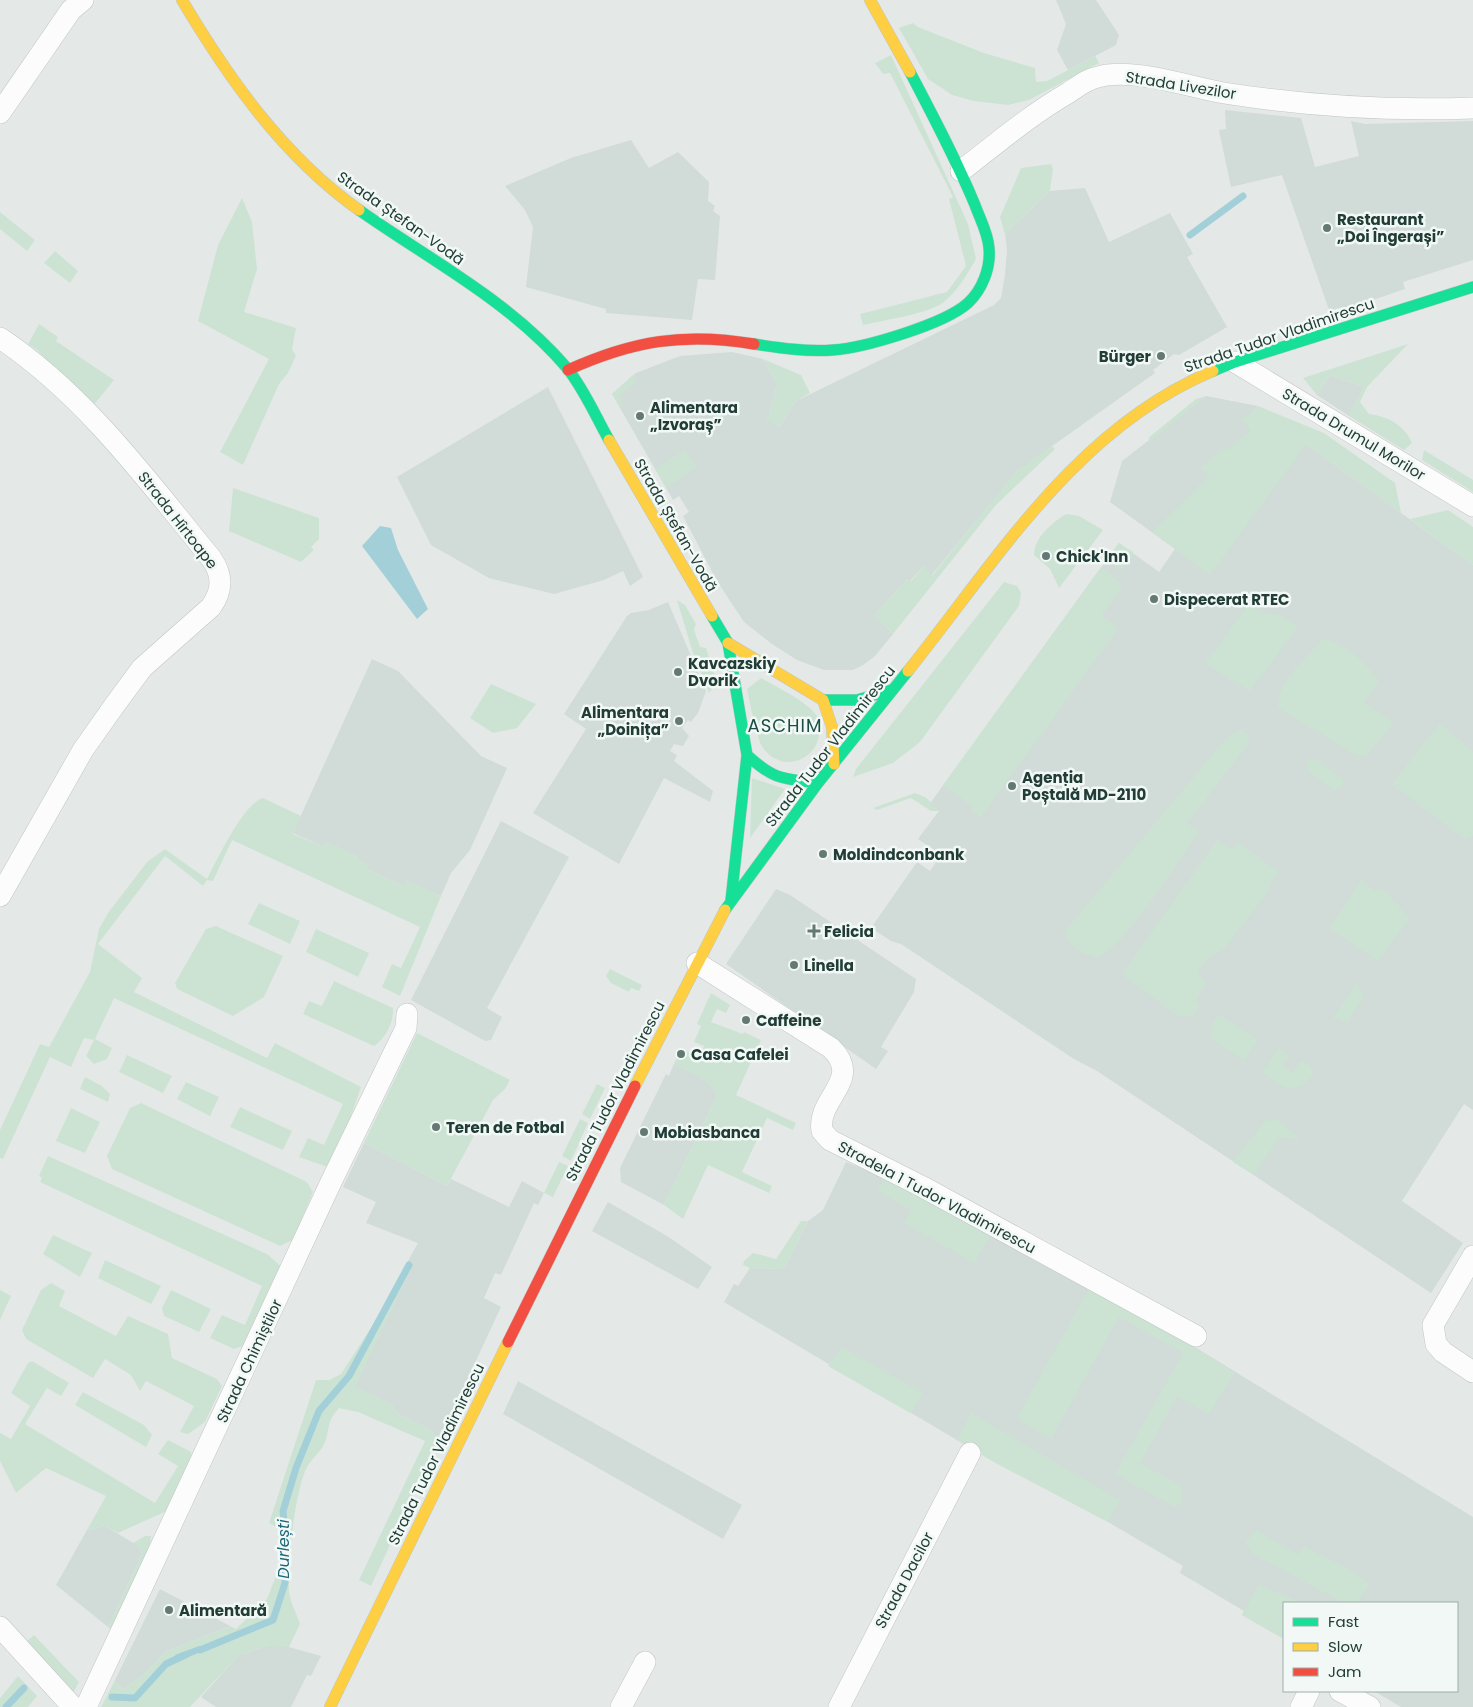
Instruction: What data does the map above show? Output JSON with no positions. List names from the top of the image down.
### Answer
{
  "streets": {
    "main road": ["Strada Ștefan-Vodă", "Strada Tudor Vladimirescu"],
    "street": [
      "Strada Livezilor",
      "Strada Drumul Morilor",
      "Strada Hîrtoape",
      "Stradela 1 Tudor Vladimirescu",
      "Strada Chimiștilor",
      "Strada Dacilor"
    ]
  },
  "crossings": [
    ["Strada Ștefan-Vodă", "Strada Tudor Vladimirescu"],
    ["Strada Tudor Vladimirescu", "Strada Drumul Morilor"],
    ["Strada Tudor Vladimirescu", "Stradela 1 Tudor Vladimirescu"]
  ],
  "districts": ["ASCHIM"],
  "water": ["Durlești"],
  "places": {
    "other": [
      "Restaurant „Doi Îngerași”",
      "Bürger",
      "Alimentara „Izvoraș”",
      "Chick'Inn",
      "Dispecerat RTEC",
      "Kavcazskiy Dvorik",
      "Alimentara „Doinița”",
      "Agenția Poștală MD-2110",
      "Moldindconbank",
      "Linella",
      "Caffeine",
      "Casa Cafelei",
      "Teren de Fotbal",
      "Mobiasbanca",
      "Alimentară"
    ],
    "health": ["Felicia"]
  },
  "legend": ["Fast", "Slow", "Jam"]
}
